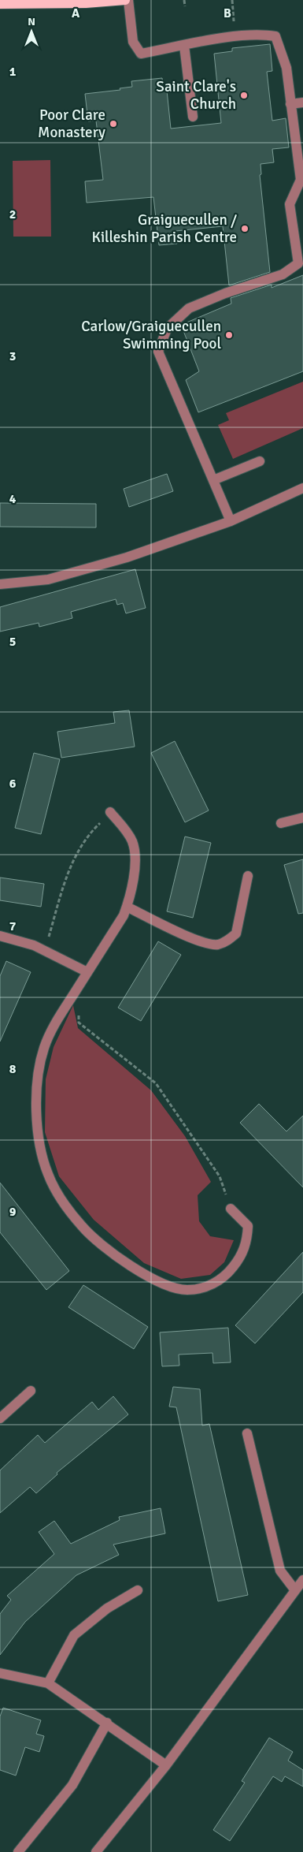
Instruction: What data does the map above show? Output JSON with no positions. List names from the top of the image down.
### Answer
{
  "places": [
    "Saint Clare's Church",
    "Poor Clare Monastery",
    "Graiguecullen / Killeshin Parish Centre",
    "Carlow/Graiguecullen Swimming Pool"
  ],
  "north": "top",
  "grid": {
    "columns": ["A", "B"],
    "rows": [
      "1",
      "2",
      "3",
      "4",
      "5",
      "6",
      "7",
      "8",
      "9"
    ]
  }
}
